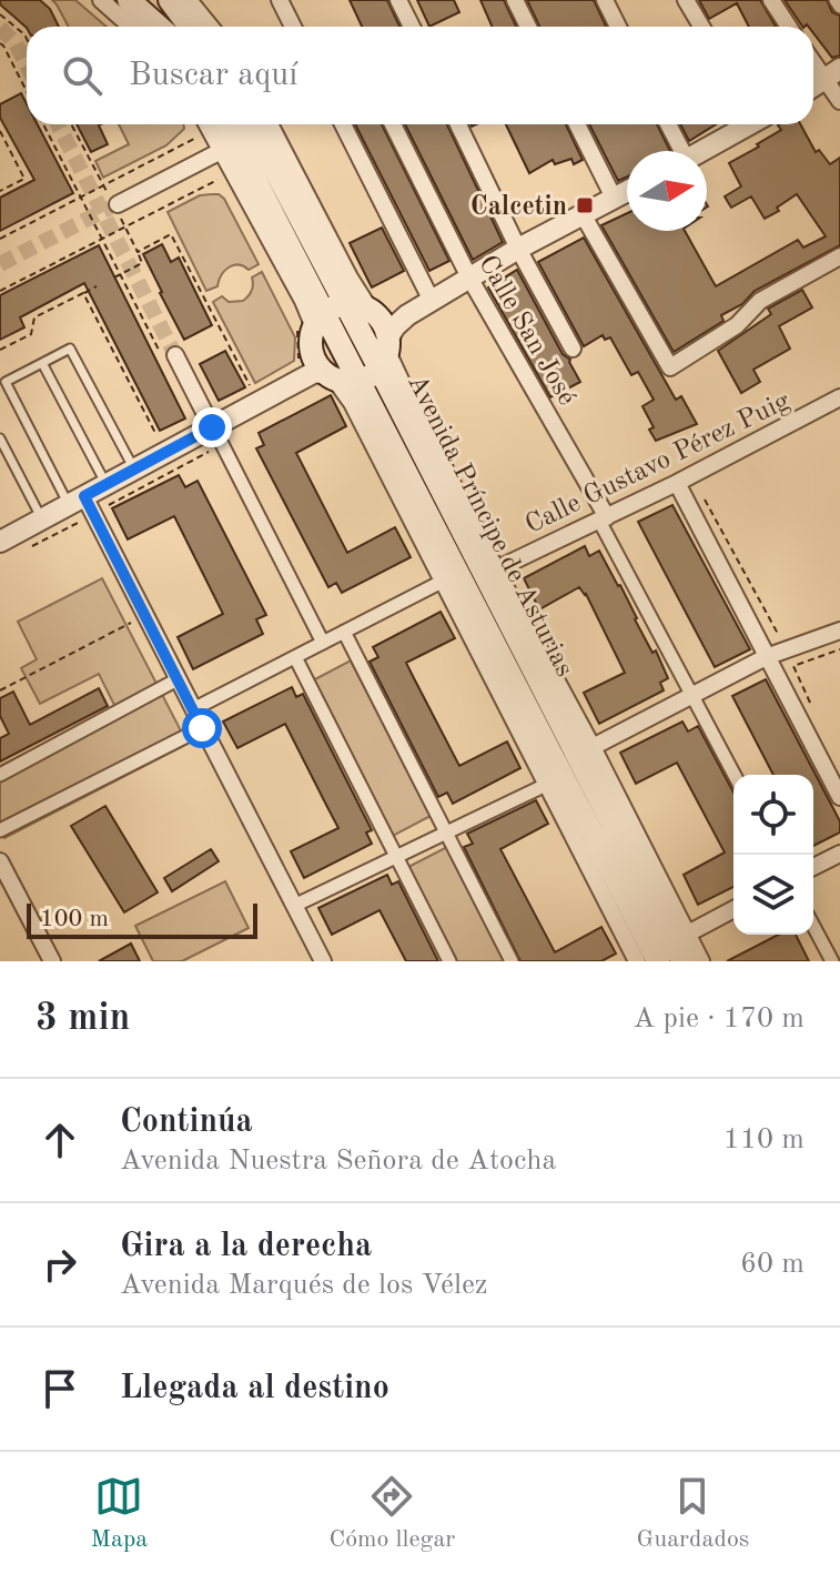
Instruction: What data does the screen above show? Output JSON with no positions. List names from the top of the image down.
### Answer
{
  "streets": {
    "main road": ["Avenida Príncipe de Asturias"],
    "street": ["Calle San José", "Calle Gustavo Pérez Puig"]
  },
  "crossings": [
    ["Calle San José", "Calle Gustavo Pérez Puig"]
  ],
  "places": {
    "transit": ["Calcetin"]
  },
  "scale_bar": "100 m",
  "north": "right",
  "page": {
    "search": "Buscar aquí",
    "scale": "100 m",
    "heading": ["3 min", "A pie · 170 m"],
    "list": [
      ["Continúa", "Avenida Nuestra Señora de Atocha", "110 m"],
      ["Gira a la derecha", "Avenida Marqués de los Vélez", "60 m"],
      "Llegada al destino"
    ],
    "nav": ["Mapa", "Cómo llegar", "Guardados"]
  }
}
